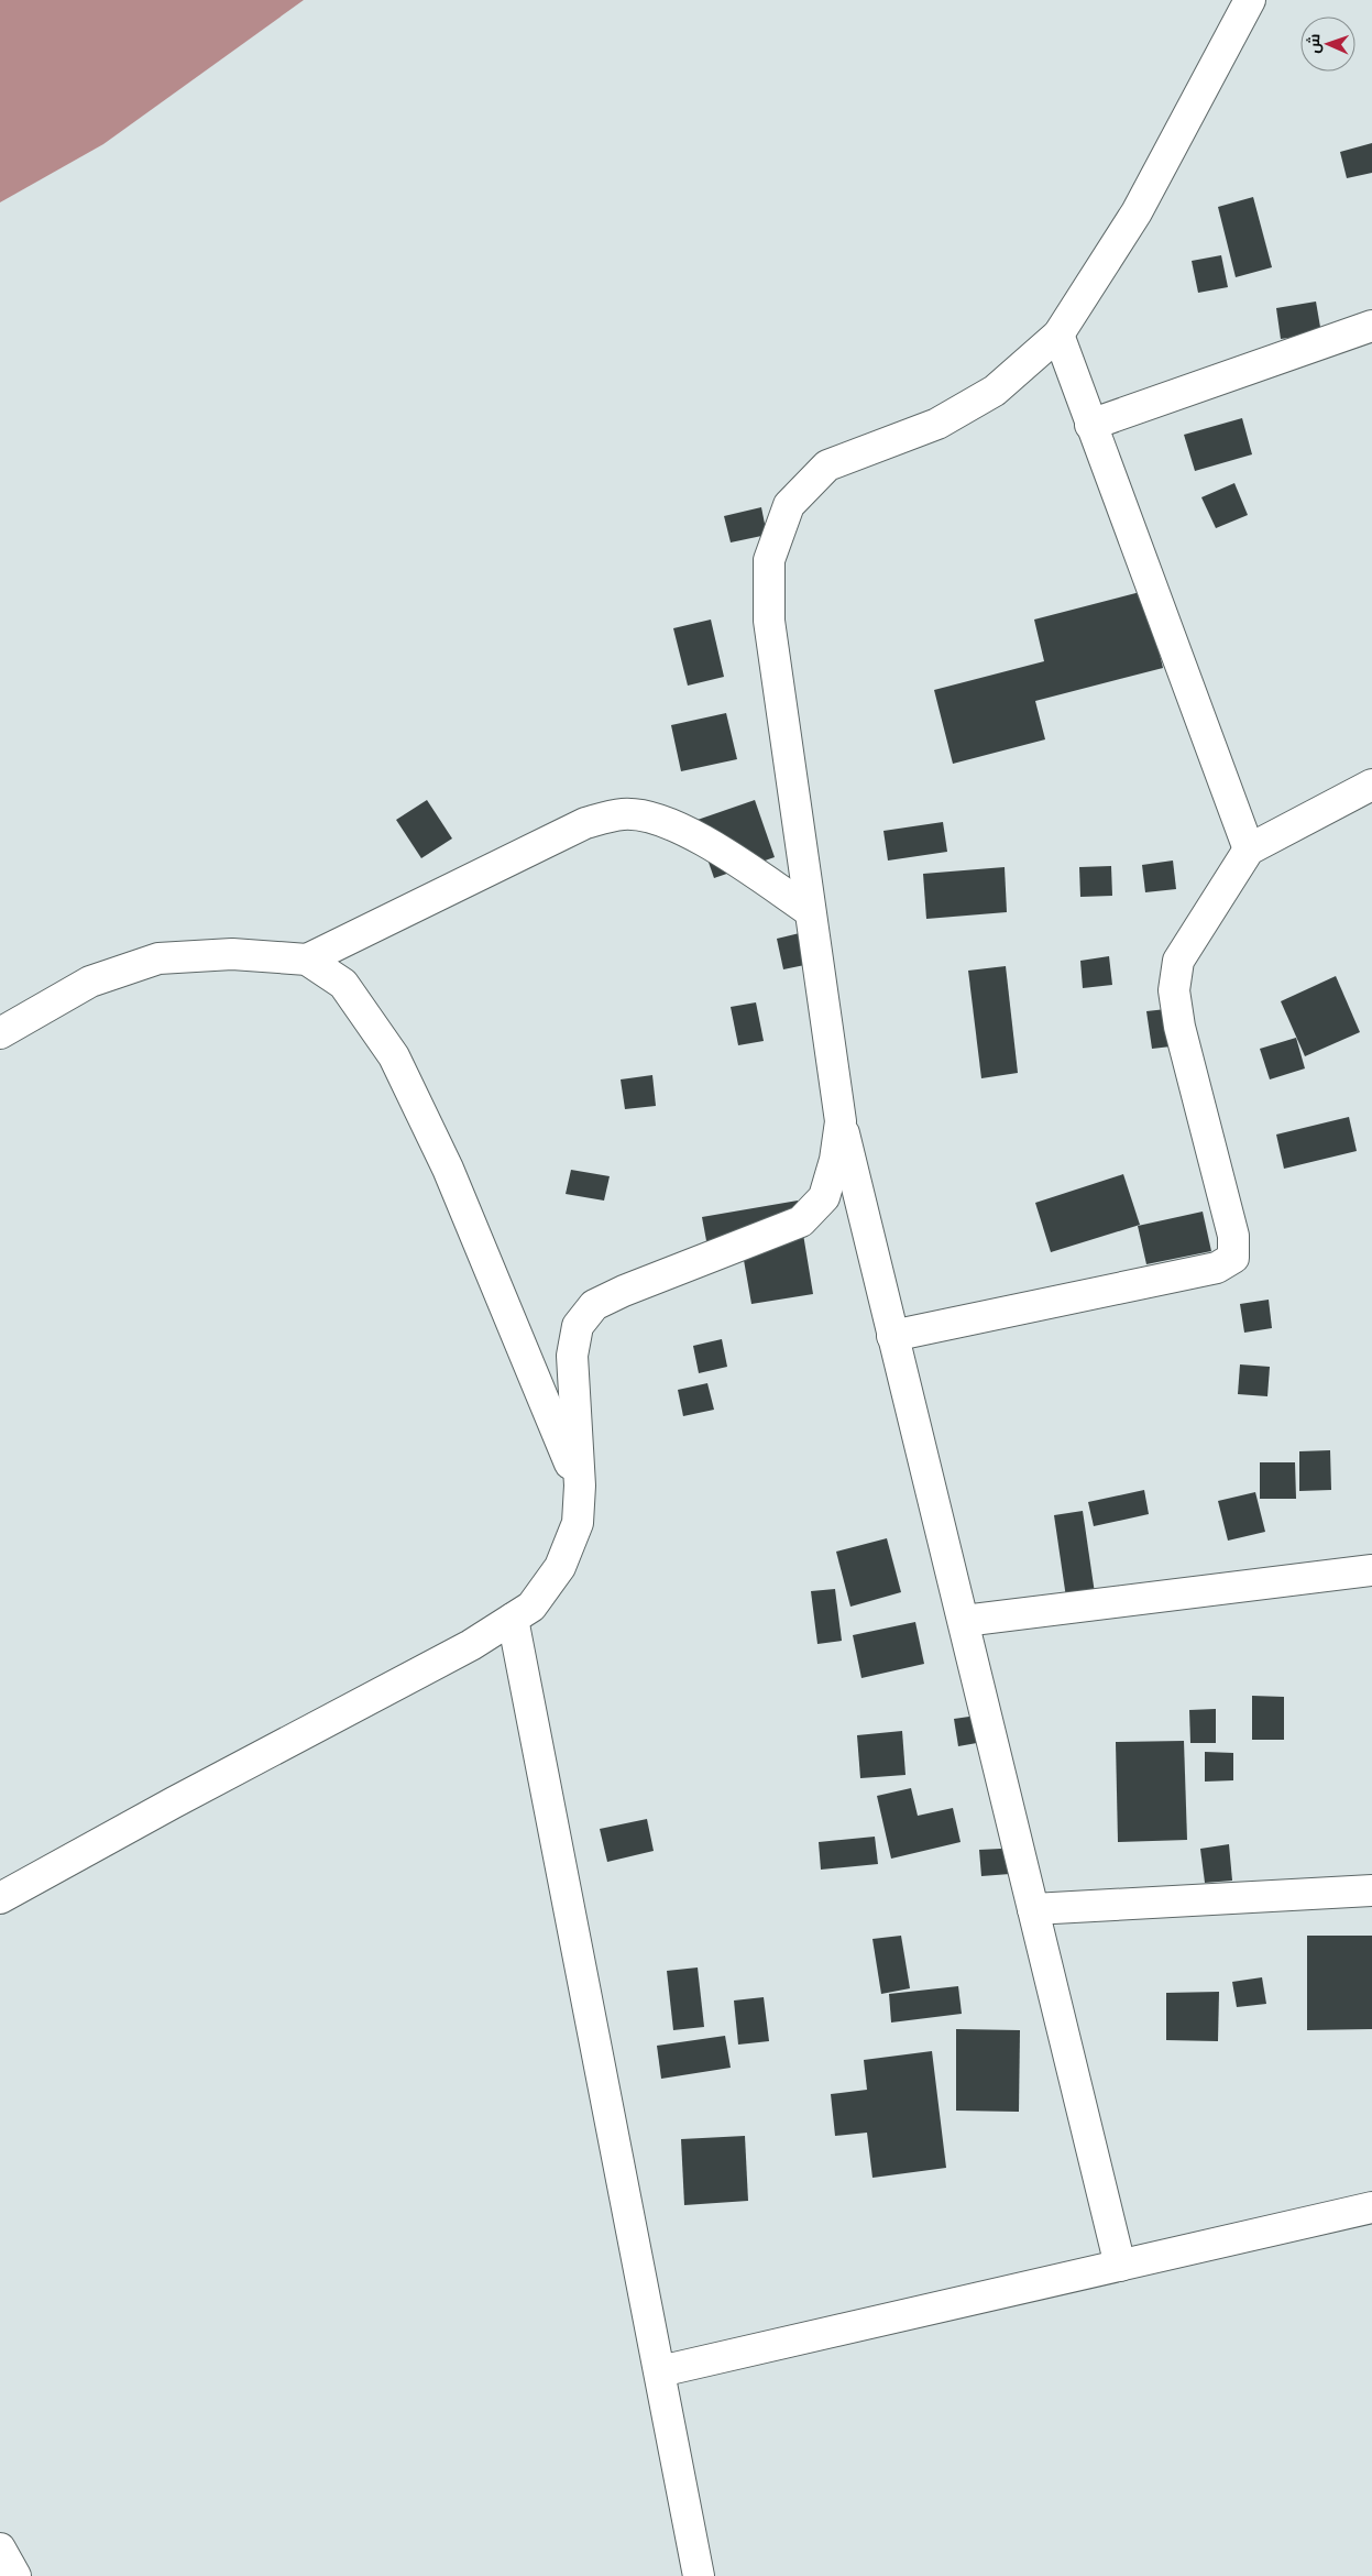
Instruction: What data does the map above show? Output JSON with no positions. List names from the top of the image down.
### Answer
{
  "north": "left"
}
